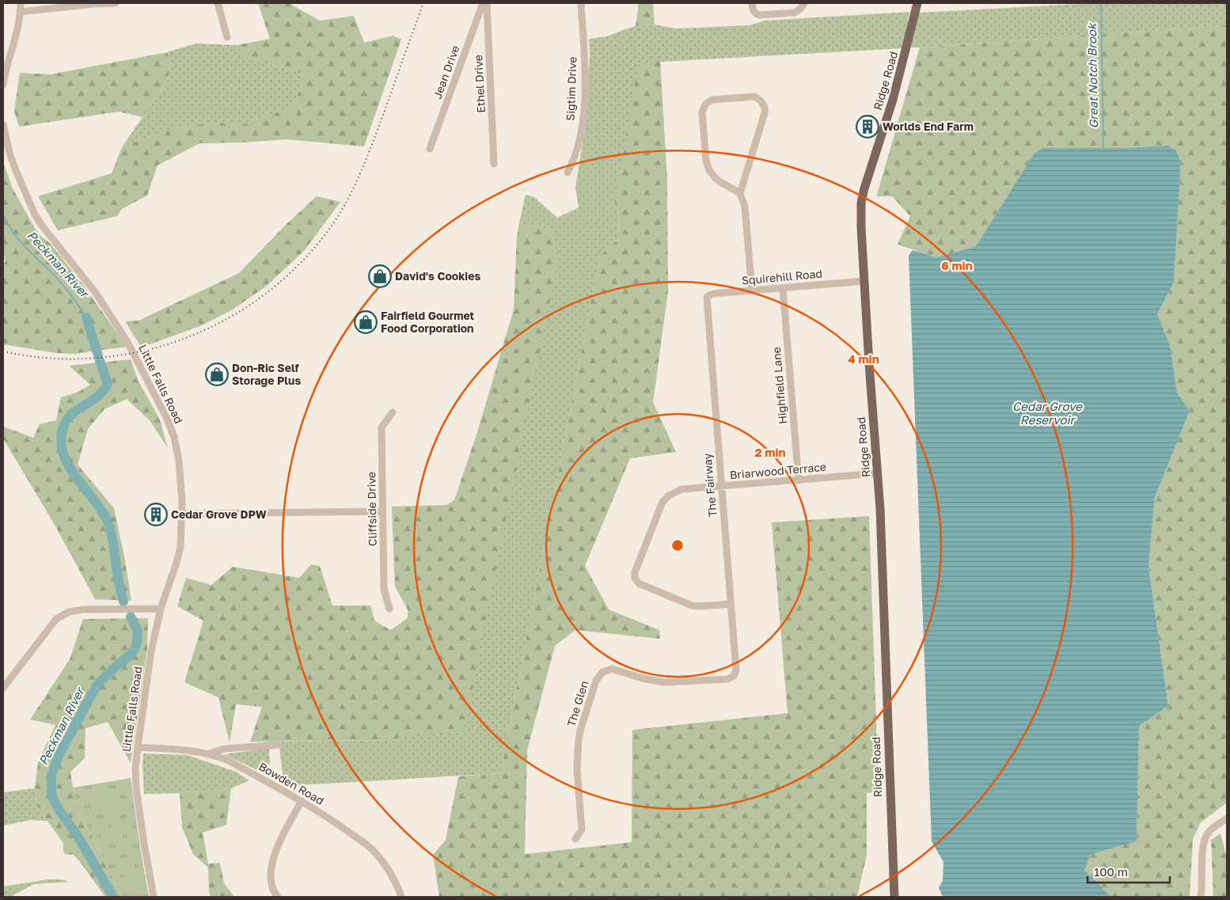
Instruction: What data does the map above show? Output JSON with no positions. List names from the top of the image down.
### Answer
{
  "streets": {
    "main road": ["Ridge Road"],
    "street": [
      "Jean Drive",
      "Ethel Drive",
      "Sigtim Drive",
      "Squirehill Road",
      "Little Falls Road",
      "Highfield Lane",
      "Briarwood Terrace",
      "The Fairway",
      "Cliffside Drive",
      "The Glen",
      "Bowden Road"
    ]
  },
  "crossings": [
    ["Ridge Road", "Squirehill Road"],
    ["Ridge Road", "Briarwood Terrace"],
    ["Squirehill Road", "Highfield Lane"],
    ["Squirehill Road", "The Fairway"],
    ["Little Falls Road", "Bowden Road"],
    ["Highfield Lane", "Briarwood Terrace"],
    ["Briarwood Terrace", "The Fairway"],
    ["The Fairway", "The Glen"]
  ],
  "water": ["Great Notch Brook", "Peckman River", "Cedar Grove Reservoir"],
  "places": {
    "building": ["Worlds End Farm", "Cedar Grove DPW"],
    "shop": ["David's Cookies", "Fairfield Gourmet Food Corporation", "Don-Ric Self Storage Plus"]
  },
  "scale_bar": "100 m",
  "rings": ["6 min", "4 min", "2 min"]
}
